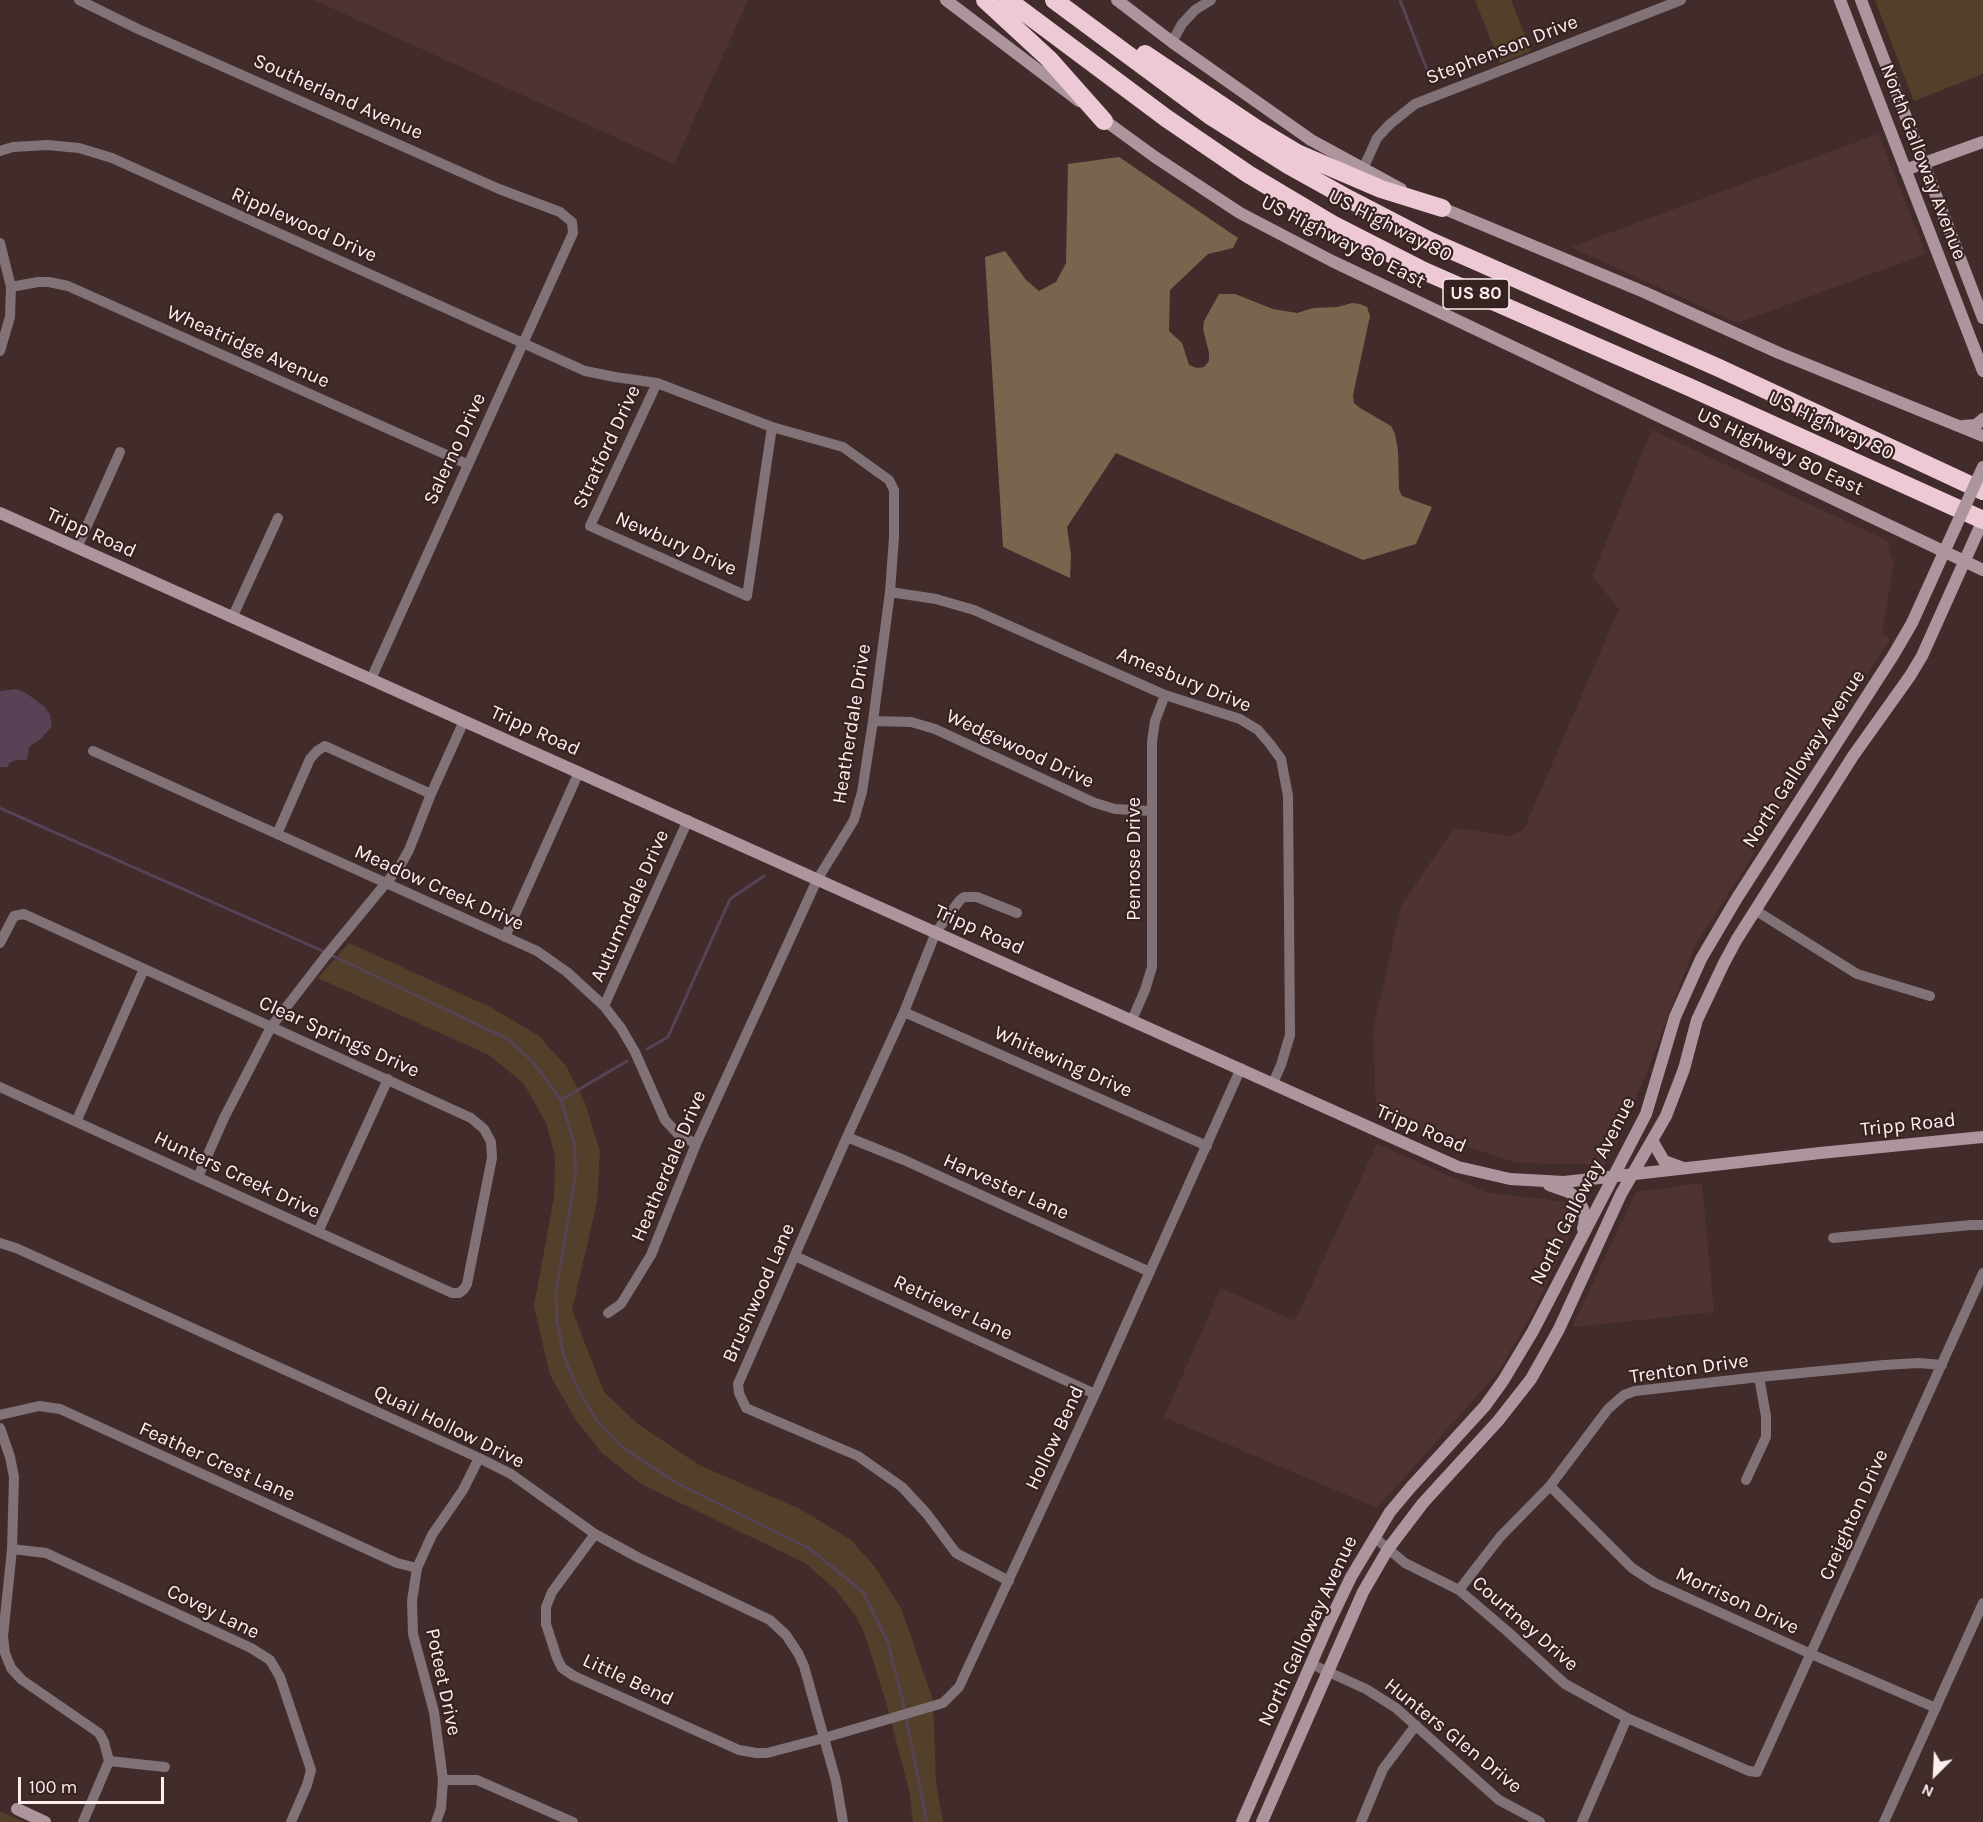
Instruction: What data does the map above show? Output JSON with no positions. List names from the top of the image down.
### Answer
{
  "streets": {
    "highway": ["US Highway 80", "US 80"],
    "main road": ["North Galloway Avenue", "US Highway 80 East", "Tripp Road"],
    "street": [
      "Stephenson Drive",
      "Southerland Avenue",
      "Ripplewood Drive",
      "Wheatridge Avenue",
      "Stratford Drive",
      "Salerno Drive",
      "Newbury Drive",
      "Amesbury Drive",
      "Heatherdale Drive",
      "Wedgewood Drive",
      "Penrose Drive",
      "Meadow Creek Drive",
      "Autumndale Drive",
      "Clear Springs Drive",
      "Whitewing Drive",
      "Hunters Creek Drive",
      "Harvester Lane",
      "Brushwood Lane",
      "Retriever Lane",
      "Trenton Drive",
      "Quail Hollow Drive",
      "Hollow Bend",
      "Feather Crest Lane",
      "Creighton Drive",
      "Morrison Drive",
      "Covey Lane",
      "Courtney Drive",
      "Little Bend",
      "Poteet Drive",
      "Hunters Glen Drive"
    ]
  },
  "crossings": [
    ["Southerland Avenue", "Salerno Drive"],
    ["North Galloway Avenue", "US Highway 80"],
    ["North Galloway Avenue", "US Highway 80 East"],
    ["North Galloway Avenue", "Tripp Road"],
    ["North Galloway Avenue", "Courtney Drive"],
    ["North Galloway Avenue", "Hunters Glen Drive"],
    ["Ripplewood Drive", "Salerno Drive"],
    ["Ripplewood Drive", "Heatherdale Drive"],
    ["Wheatridge Avenue", "Salerno Drive"],
    ["Stratford Drive", "Newbury Drive"],
    ["Stratford Drive", "Heatherdale Drive"],
    ["Salerno Drive", "Tripp Road"],
    ["Tripp Road", "Amesbury Drive"],
    ["Tripp Road", "Heatherdale Drive"],
    ["Tripp Road", "Penrose Drive"],
    ["Tripp Road", "Autumndale Drive"],
    ["Tripp Road", "Brushwood Lane"],
    ["Tripp Road", "Hollow Bend"],
    ["Newbury Drive", "Heatherdale Drive"],
    ["Amesbury Drive", "Heatherdale Drive"],
    ["Amesbury Drive", "Penrose Drive"],
    ["Heatherdale Drive", "Wedgewood Drive"],
    ["Heatherdale Drive", "Meadow Creek Drive"],
    ["Wedgewood Drive", "Penrose Drive"],
    ["Meadow Creek Drive", "Autumndale Drive"],
    ["Clear Springs Drive", "Hunters Creek Drive"],
    ["Whitewing Drive", "Brushwood Lane"],
    ["Whitewing Drive", "Hollow Bend"],
    ["Harvester Lane", "Brushwood Lane"],
    ["Harvester Lane", "Hollow Bend"],
    ["Brushwood Lane", "Retriever Lane"],
    ["Brushwood Lane", "Hollow Bend"],
    ["Retriever Lane", "Hollow Bend"],
    ["Trenton Drive", "Creighton Drive"],
    ["Trenton Drive", "Morrison Drive"],
    ["Trenton Drive", "Courtney Drive"],
    ["Quail Hollow Drive", "Hollow Bend"],
    ["Quail Hollow Drive", "Little Bend"],
    ["Quail Hollow Drive", "Poteet Drive"],
    ["Hollow Bend", "Little Bend"],
    ["Feather Crest Lane", "Poteet Drive"],
    ["Creighton Drive", "Morrison Drive"],
    ["Creighton Drive", "Courtney Drive"]
  ],
  "scale_bar": "100 m",
  "north": "bottom left"
}
